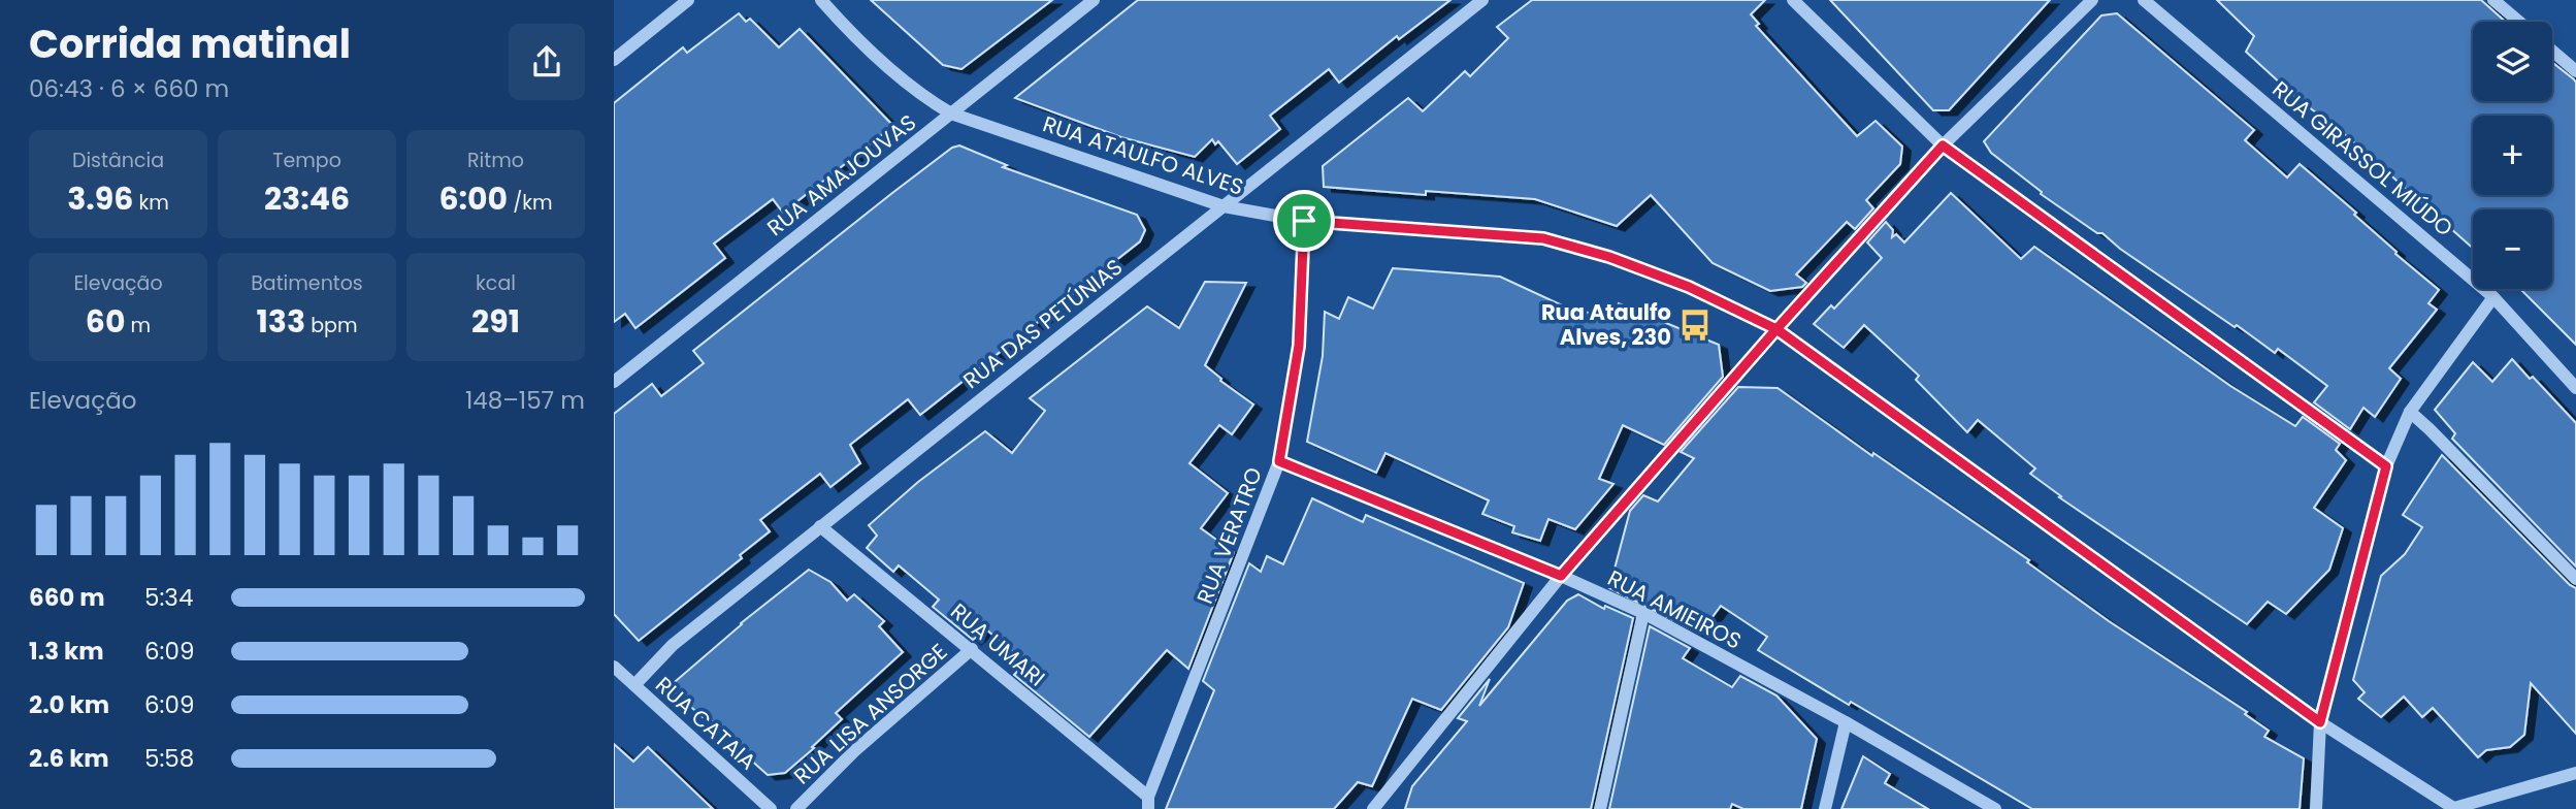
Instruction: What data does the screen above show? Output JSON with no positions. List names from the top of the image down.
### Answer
{
  "streets": {
    "street": [
      "RUA ATAULFO ALVES",
      "RUA GIRASSOL MIÚDO",
      "RUA AMAJOUVAS",
      "RUA DAS PETÚNIAS",
      "RUA VERATRO",
      "RUA AMIEIROS",
      "RUA UMARI",
      "RUA LISA ANSORGE",
      "RUA CATAIA"
    ]
  },
  "crossings": [
    ["RUA ATAULFO ALVES", "RUA AMAJOUVAS"],
    ["RUA ATAULFO ALVES", "RUA DAS PETÚNIAS"],
    ["RUA ATAULFO ALVES", "RUA VERATRO"],
    ["RUA DAS PETÚNIAS", "RUA UMARI"],
    ["RUA DAS PETÚNIAS", "RUA CATAIA"],
    ["RUA VERATRO", "RUA AMIEIROS"],
    ["RUA VERATRO", "RUA UMARI"],
    ["RUA UMARI", "RUA LISA ANSORGE"]
  ],
  "places": {
    "bus stop": ["Rua Ataulfo Alves, 230"]
  },
  "page": {
    "heading": ["Corrida matinal", "06:43 · 6 × 660 m"],
    "map_buttons": ["+", "−"],
    "stats": [
      ["Distância", "3.96 km"],
      ["Tempo", "23:46"],
      ["Ritmo", "6:00 /km"],
      ["Elevação", "60 m"],
      ["Batimentos", "133 bpm"],
      ["kcal", "291"]
    ],
    "chart": ["Elevação", "148–157 m"],
    "list": [
      {
        "name": "660 m",
        "note": "5:34"
      },
      {
        "name": "1.3 km",
        "note": "6:09"
      },
      {
        "name": "2.0 km",
        "note": "6:09"
      },
      {
        "name": "2.6 km",
        "note": "5:58"
      }
    ]
  }
}
